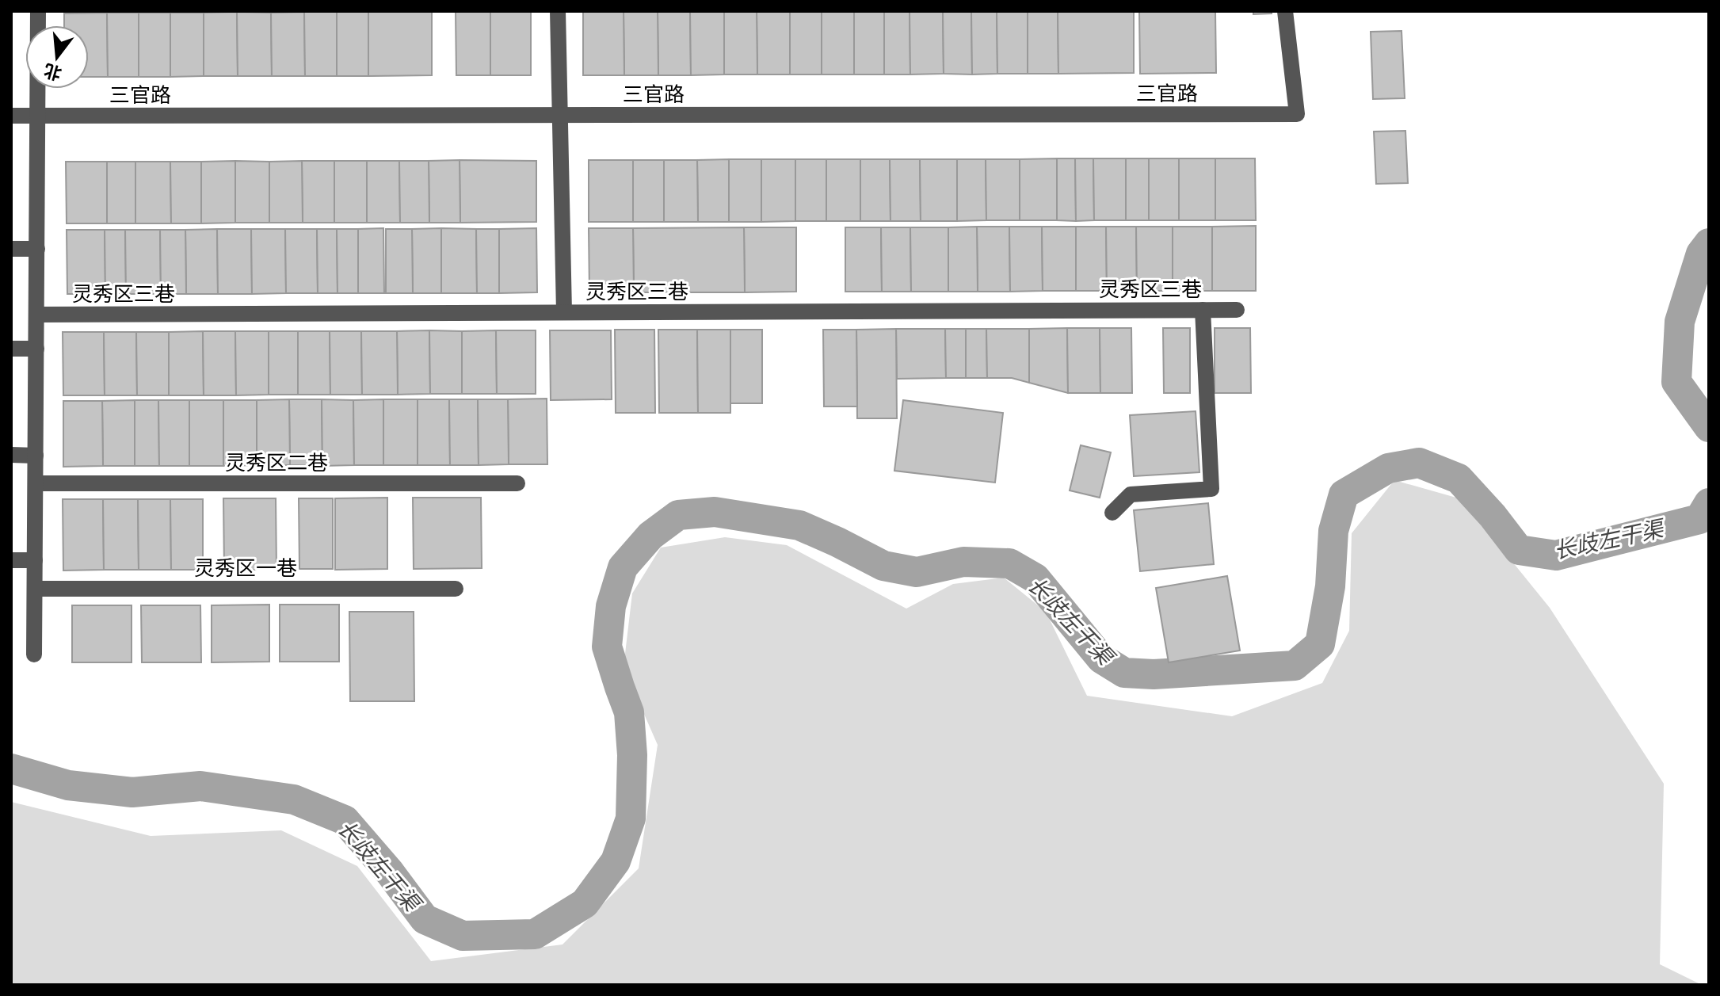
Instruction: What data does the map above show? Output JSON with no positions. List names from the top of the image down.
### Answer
{
  "streets": {
    "street": [
      "三官路",
      "灵秀区三巷",
      "灵秀区二巷",
      "灵秀区一巷"
    ]
  },
  "water": ["长歧左干渠"],
  "north": "bottom"
}
